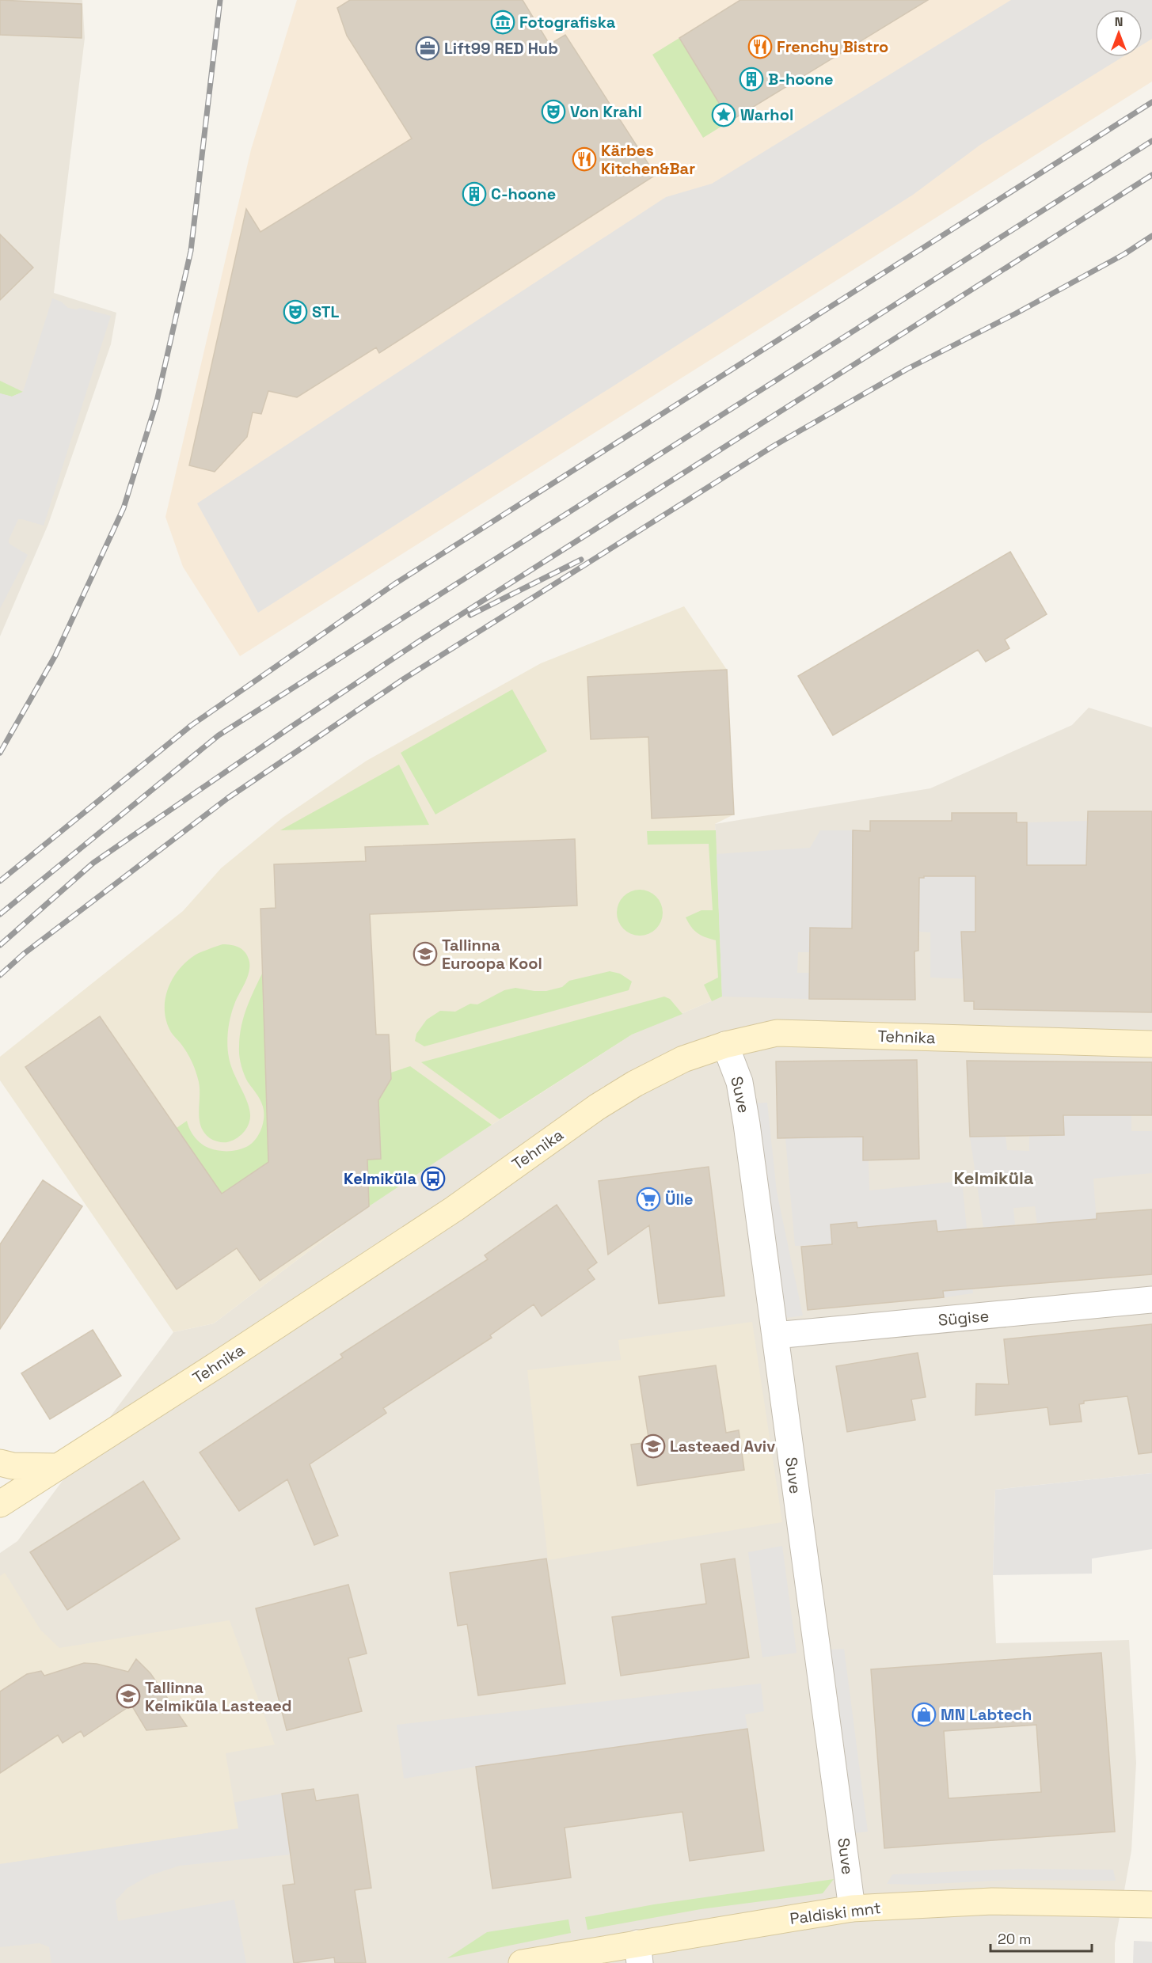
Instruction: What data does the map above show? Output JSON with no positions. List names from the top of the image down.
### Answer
{
  "streets": {
    "street": [
      "Tehnika",
      "Suve",
      "Sügise",
      "Paldiski mnt"
    ]
  },
  "crossings": [
    ["Tehnika", "Suve"],
    ["Suve", "Sügise"],
    ["Suve", "Paldiski mnt"]
  ],
  "districts": ["Kelmiküla"],
  "places": {
    "museum": ["Fotografiska"],
    "restaurant": ["Frenchy Bistro", "Kärbes Kitchen&Bar"],
    "office": ["Lift99 RED Hub"],
    "building": ["B-hoone", "C-hoone"],
    "theatre": ["Von Krahl", "STL"],
    "place": ["Warhol"],
    "school or university": ["Tallinna Euroopa Kool", "Lasteaed Aviv", "Tallinna Kelmiküla Lasteaed"],
    "bus stop": ["Kelmiküla"],
    "supermarket": ["Ülle"],
    "shop": ["MN Labtech"]
  },
  "scale_bar": "20 m",
  "north": "top"
}
